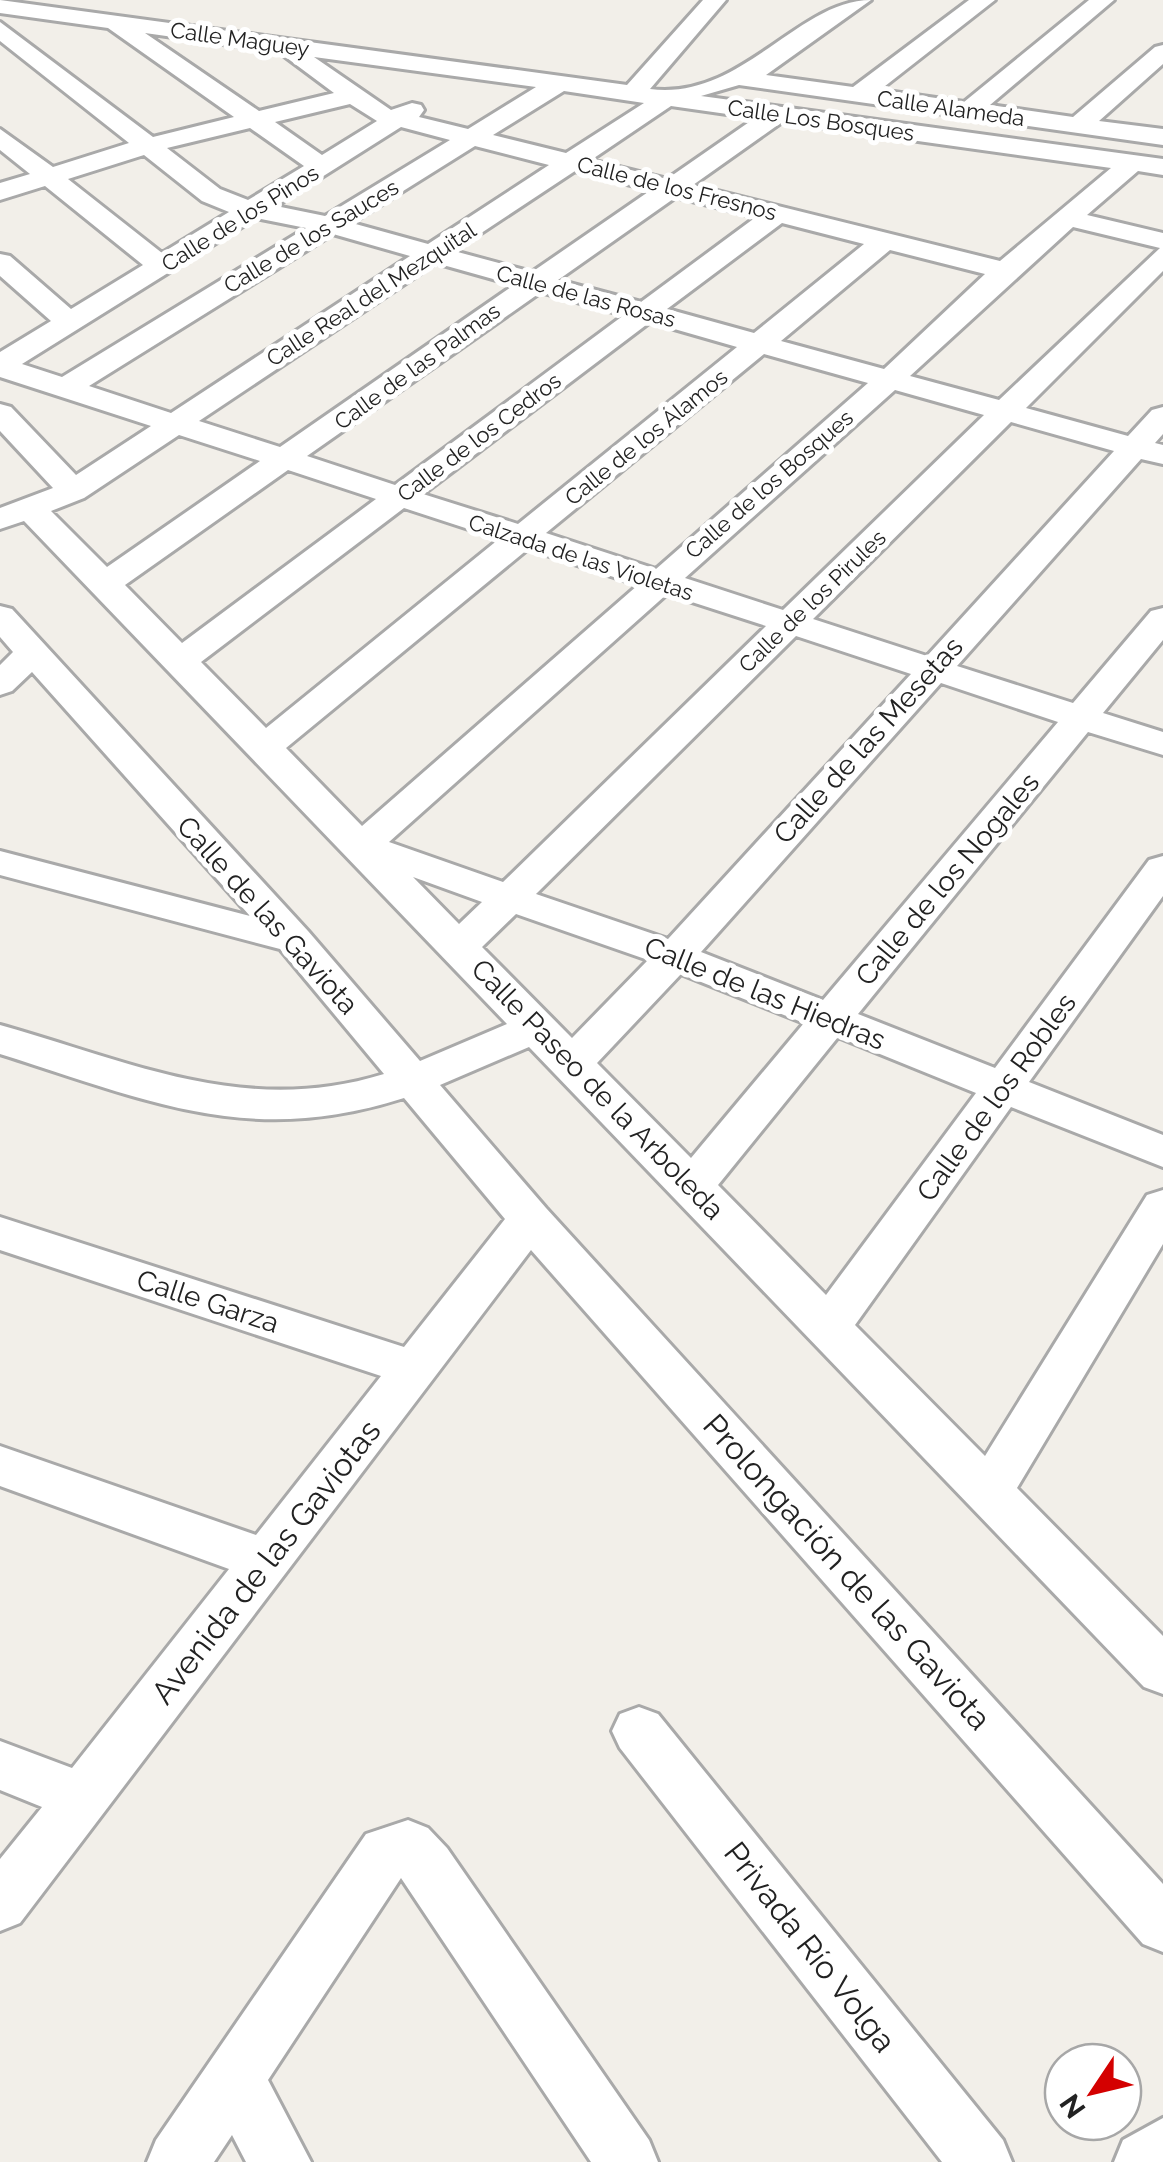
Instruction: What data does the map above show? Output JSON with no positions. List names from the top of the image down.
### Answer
{
  "streets": {
    "street": [
      "Calle Maguey",
      "Calle Alameda",
      "Calle Los Bosques",
      "Calle de los Fresnos",
      "Calle de los Pinos",
      "Calle de los Sauces",
      "Calle Real del Mezquital",
      "Calle de las Rosas",
      "Calle de las Palmas",
      "Calle de los Cedros",
      "Calle de los Álamos",
      "Calle de los Bosques",
      "Calzada de las Violetas",
      "Calle de los Pirules",
      "Calle de las Mesetas",
      "Calle de los Nogales",
      "Calle de las Gaviota",
      "Calle de las Hiedras",
      "Calle Paseo de la Arboleda",
      "Calle de los Robles",
      "Calle Garza",
      "Avenida de las Gaviotas",
      "Prolongación de las Gaviota",
      "Privada Río Volga"
    ]
  },
  "crossings": [
    ["Calle Maguey", "Calle Los Bosques"],
    ["Calle Maguey", "Calle de los Fresnos"],
    ["Calle Maguey", "Calle de los Pinos"],
    ["Calle Los Bosques", "Calle de los Pinos"],
    ["Calle Los Bosques", "Calle de los Sauces"],
    ["Calle Los Bosques", "Calle Real del Mezquital"],
    ["Calle Los Bosques", "Calle de las Palmas"],
    ["Calle Los Bosques", "Calle de los Bosques"],
    ["Calle de los Fresnos", "Calle de los Pinos"],
    ["Calle de los Fresnos", "Calle de los Sauces"],
    ["Calle de los Fresnos", "Calle Real del Mezquital"],
    ["Calle de los Fresnos", "Calle de las Palmas"],
    ["Calle de los Fresnos", "Calle de los Cedros"],
    ["Calle de los Fresnos", "Calle de los Álamos"],
    ["Calle de los Fresnos", "Calle de los Bosques"],
    ["Calle de los Pinos", "Calle de las Rosas"],
    ["Calle de los Pinos", "Calzada de las Violetas"],
    ["Calle de los Sauces", "Calle de las Rosas"],
    ["Calle de los Sauces", "Calzada de las Violetas"],
    ["Calle Real del Mezquital", "Calle de las Rosas"],
    ["Calle Real del Mezquital", "Calzada de las Violetas"],
    ["Calle Real del Mezquital", "Calle Paseo de la Arboleda"],
    ["Calle de las Rosas", "Calle de las Palmas"],
    ["Calle de las Rosas", "Calle de los Cedros"],
    ["Calle de las Rosas", "Calle de los Álamos"],
    ["Calle de las Rosas", "Calle de los Bosques"],
    ["Calle de las Rosas", "Calle de los Pirules"],
    ["Calle de las Rosas", "Calle de las Mesetas"],
    ["Calle de las Palmas", "Calzada de las Violetas"],
    ["Calle de las Palmas", "Calle Paseo de la Arboleda"],
    ["Calle de los Cedros", "Calzada de las Violetas"],
    ["Calle de los Cedros", "Calle Paseo de la Arboleda"],
    ["Calle de los Álamos", "Calzada de las Violetas"],
    ["Calle de los Álamos", "Calle Paseo de la Arboleda"],
    ["Calle de los Bosques", "Calzada de las Violetas"],
    ["Calle de los Bosques", "Calle de las Hiedras"],
    ["Calle de los Bosques", "Calle Paseo de la Arboleda"],
    ["Calzada de las Violetas", "Calle de los Pirules"],
    ["Calzada de las Violetas", "Calle de las Mesetas"],
    ["Calzada de las Violetas", "Calle de los Nogales"],
    ["Calle de los Pirules", "Calle de las Hiedras"],
    ["Calle de los Pirules", "Calle Paseo de la Arboleda"],
    ["Calle de las Mesetas", "Calle de las Hiedras"],
    ["Calle de las Mesetas", "Calle Paseo de la Arboleda"],
    ["Calle de los Nogales", "Calle de las Hiedras"],
    ["Calle de los Nogales", "Calle Paseo de la Arboleda"],
    ["Calle de las Gaviota", "Avenida de las Gaviotas"],
    ["Calle de las Gaviota", "Prolongación de las Gaviota"],
    ["Calle de las Hiedras", "Calle Paseo de la Arboleda"],
    ["Calle de las Hiedras", "Calle de los Robles"],
    ["Calle Paseo de la Arboleda", "Calle de los Robles"],
    ["Calle Garza", "Avenida de las Gaviotas"],
    ["Avenida de las Gaviotas", "Prolongación de las Gaviota"]
  ],
  "north": "bottom left"
}
